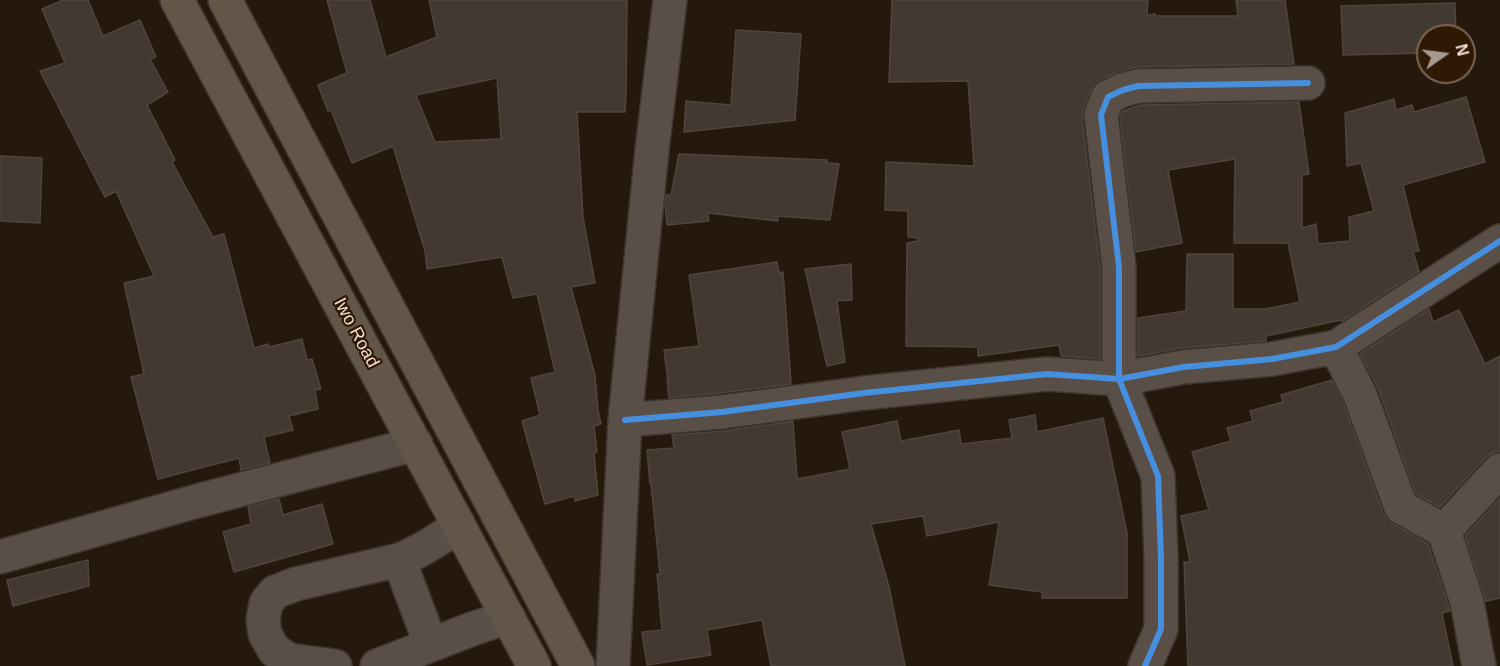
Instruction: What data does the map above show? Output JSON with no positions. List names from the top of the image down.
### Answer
{
  "streets": {
    "main road": ["Iwo Road"]
  },
  "north": "right"
}
